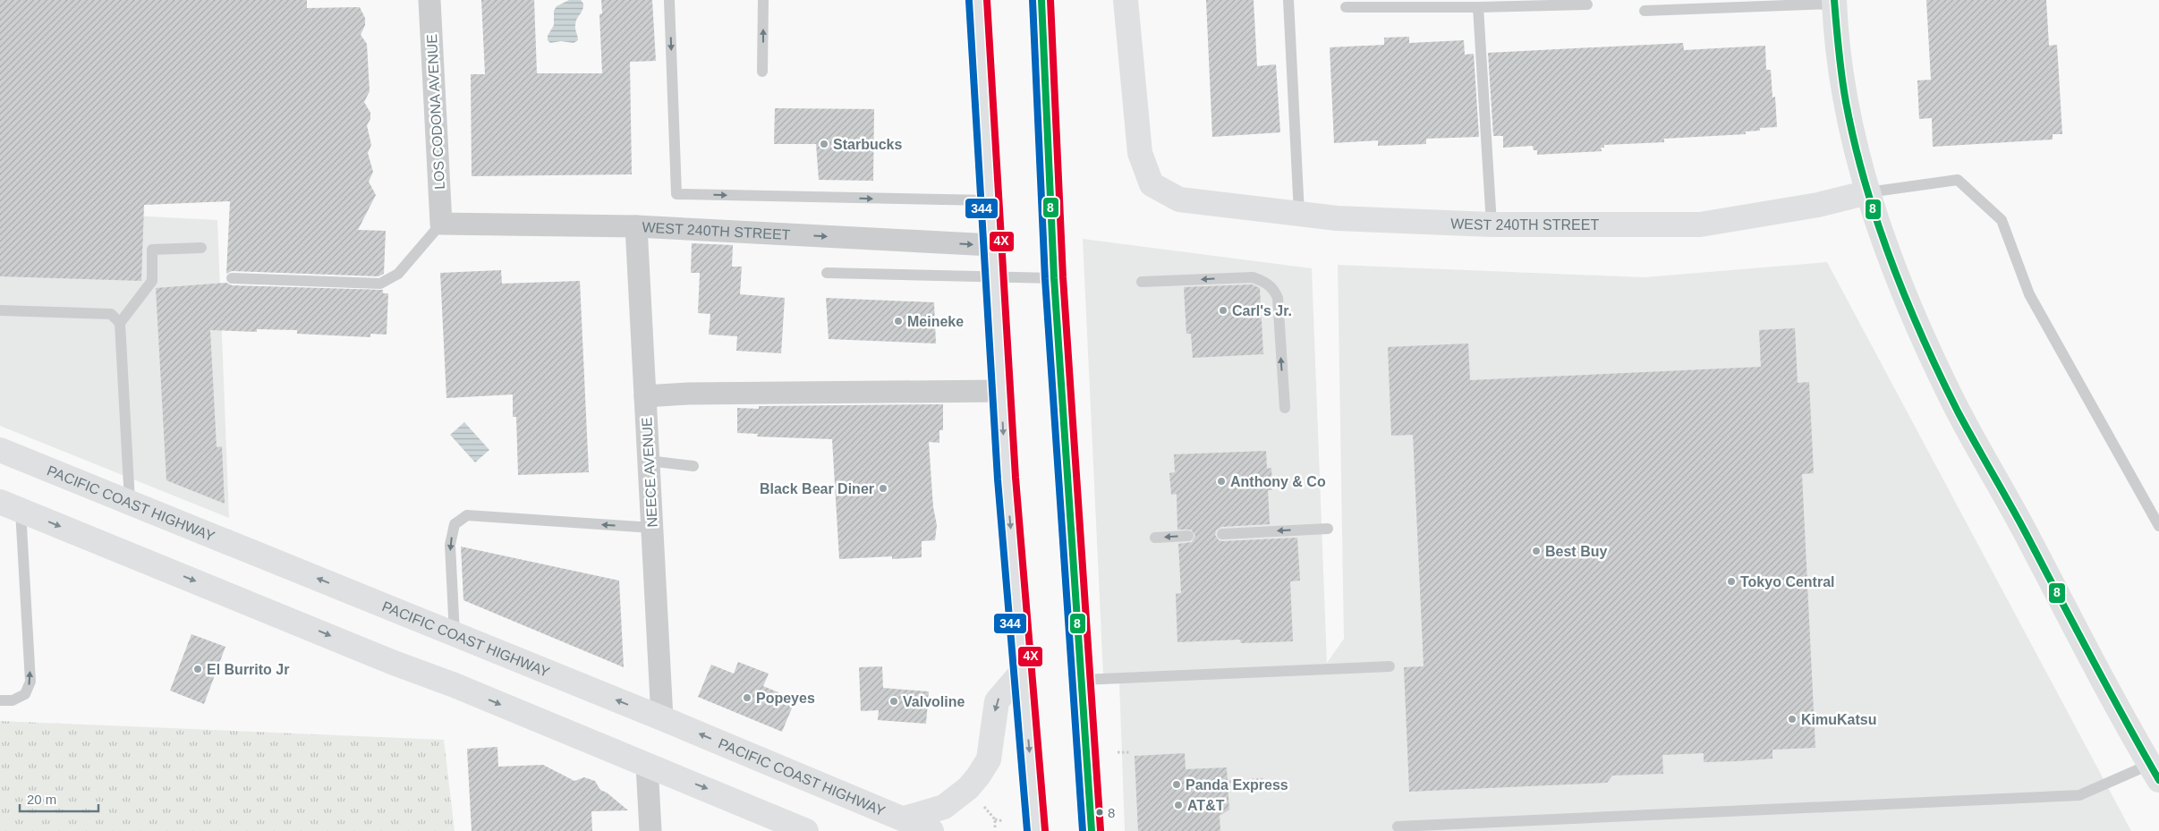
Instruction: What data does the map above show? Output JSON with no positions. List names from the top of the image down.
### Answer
{
  "streets": {
    "main road": ["WEST 240TH STREET", "PACIFIC COAST HIGHWAY"],
    "street": ["LOS CODONA AVENUE", "NEECE AVENUE"]
  },
  "crossings": [
    ["LOS CODONA AVENUE", "WEST 240TH STREET"],
    ["WEST 240TH STREET", "NEECE AVENUE"],
    ["NEECE AVENUE", "PACIFIC COAST HIGHWAY"]
  ],
  "places": [
    "Starbucks",
    "Carl's Jr.",
    "Meineke",
    "Anthony & Co",
    "Black Bear Diner",
    "Best Buy",
    "Tokyo Central",
    "El Burrito Jr",
    "Popeyes",
    "Valvoline",
    "KimuKatsu",
    "Panda Express",
    "AT&T",
    "8"
  ],
  "lines": ["transit line 8", "transit line 344", "transit line 4X"],
  "scale_bar": "20 m"
}
